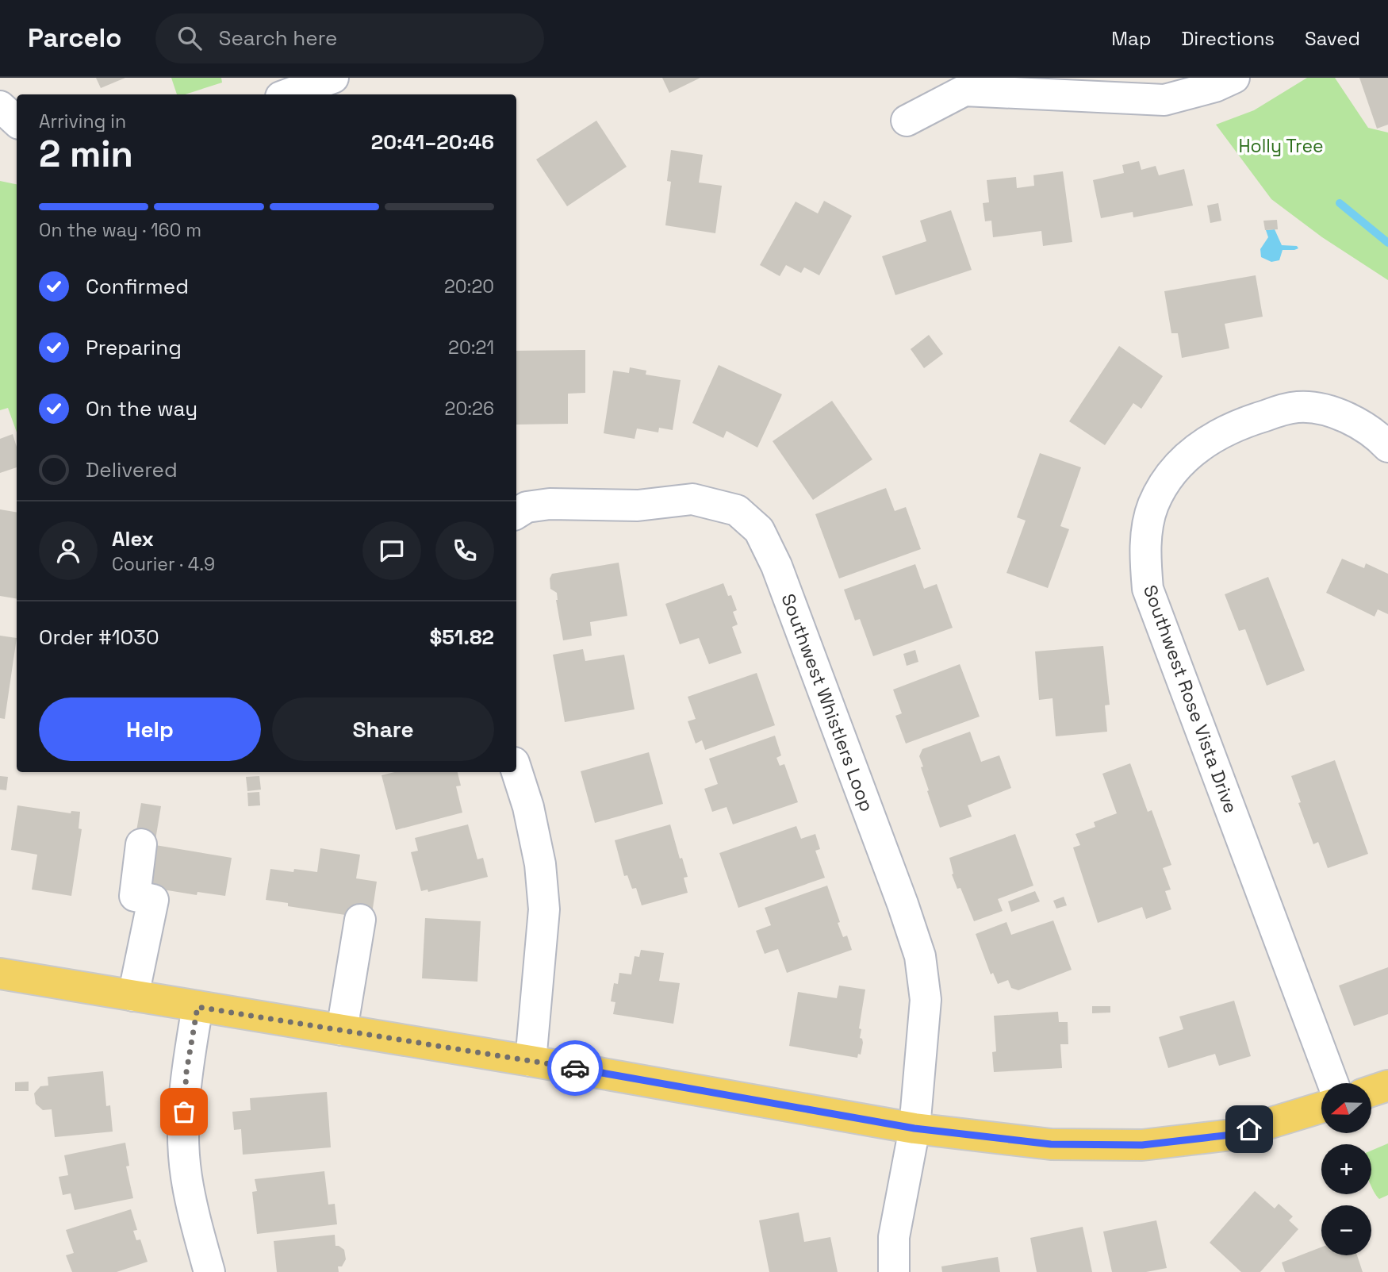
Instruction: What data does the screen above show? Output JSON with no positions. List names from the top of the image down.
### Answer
{
  "streets": {
    "street": ["Southwest Rose Vista Drive", "Southwest Whistlers Loop"]
  },
  "parks": ["Holly Tree"],
  "north": "left",
  "page": {
    "header": "Parcelo",
    "search": "Search here",
    "nav": ["Map", "Directions", "Saved"],
    "heading": ["2 min", "Arriving in", "20:41–20:46"],
    "panel": [
      "Alex",
      "Courier · 4.9",
      "Order #1030",
      "$51.82"
    ],
    "bar": "On the way · 160 m",
    "list": [
      ["Confirmed", "20:20"],
      ["Preparing", "20:21"],
      ["On the way", "20:26"],
      "Delivered"
    ],
    "buttons": ["Help", "Share"],
    "map_buttons": ["+", "−"]
  }
}
